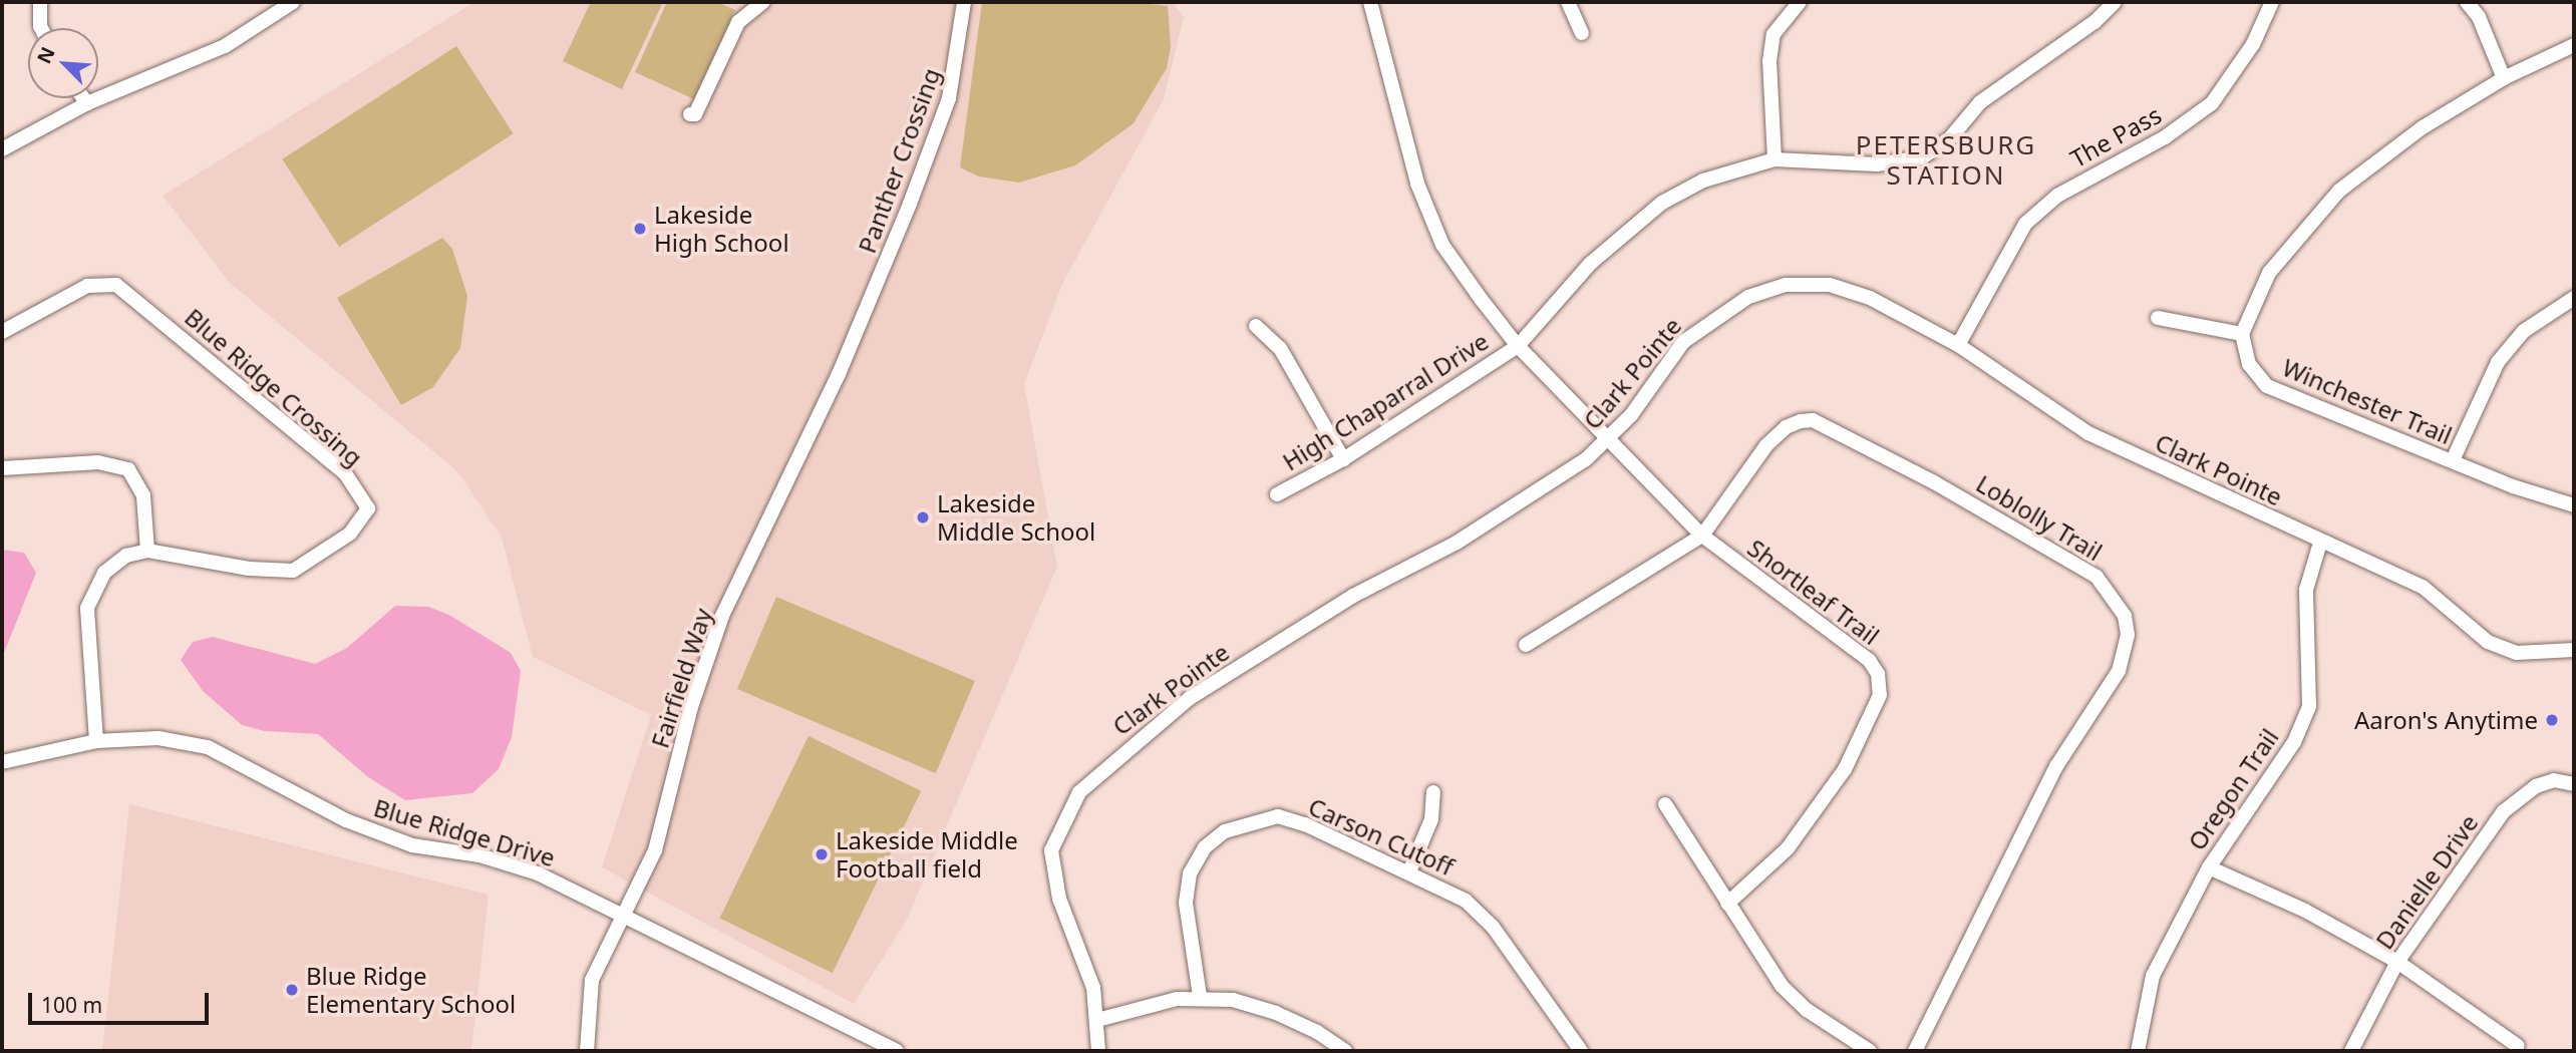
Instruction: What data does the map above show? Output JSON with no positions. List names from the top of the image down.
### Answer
{
  "streets": {
    "street": [
      "The Pass",
      "Panther Crossing",
      "Clark Pointe",
      "Blue Ridge Crossing",
      "High Chaparral Drive",
      "Winchester Trail",
      "Loblolly Trail",
      "Shortleaf Trail",
      "Fairfield Way",
      "Oregon Trail",
      "Blue Ridge Drive",
      "Carson Cutoff",
      "Danielle Drive"
    ]
  },
  "crossings": [
    ["The Pass", "Clark Pointe"],
    ["Panther Crossing", "Fairfield Way"],
    ["Clark Pointe", "High Chaparral Drive"],
    ["Clark Pointe", "Shortleaf Trail"],
    ["Clark Pointe", "Oregon Trail"],
    ["High Chaparral Drive", "Shortleaf Trail"],
    ["Loblolly Trail", "Shortleaf Trail"],
    ["Fairfield Way", "Blue Ridge Drive"]
  ],
  "districts": ["PETERSBURG STATION"],
  "places": [
    "Lakeside High School",
    "Lakeside Middle School",
    "Aaron's Anytime",
    "Lakeside Middle Football field",
    "Blue Ridge Elementary School"
  ],
  "scale_bar": "100 m",
  "north": "top left"
}
